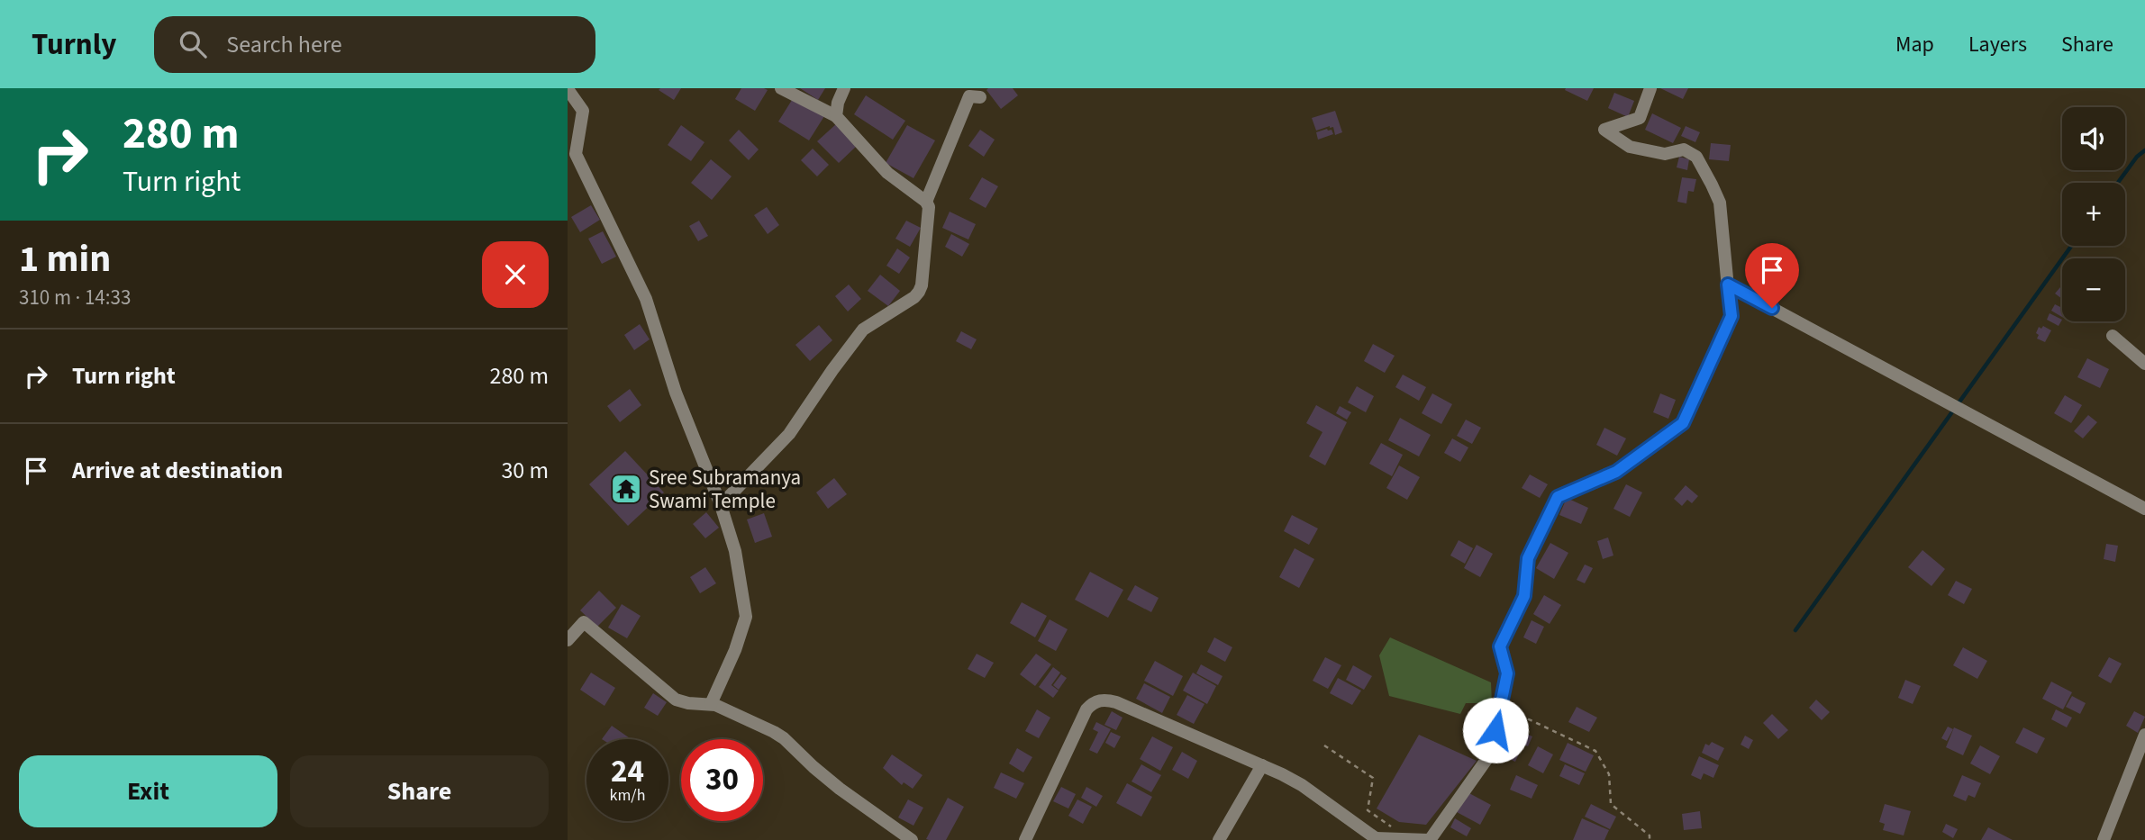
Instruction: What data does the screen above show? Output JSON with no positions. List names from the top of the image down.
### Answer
{
  "places": {
    "temple": ["Sree Subramanya Swami Temple"]
  },
  "page": {
    "header": "Turnly",
    "search": "Search here",
    "nav": ["Map", "Layers", "Share"],
    "turn": ["280 m", "Turn right"],
    "map_buttons": ["+", "−"],
    "heading": ["1 min", "310 m · 14:33"],
    "list": [
      {
        "name": "Turn right",
        "value": "280 m"
      },
      {
        "name": "Arrive at destination",
        "value": "30 m"
      }
    ],
    "speed": "24 km/h",
    "limit": "30",
    "buttons": ["Exit", "Share"]
  }
}
